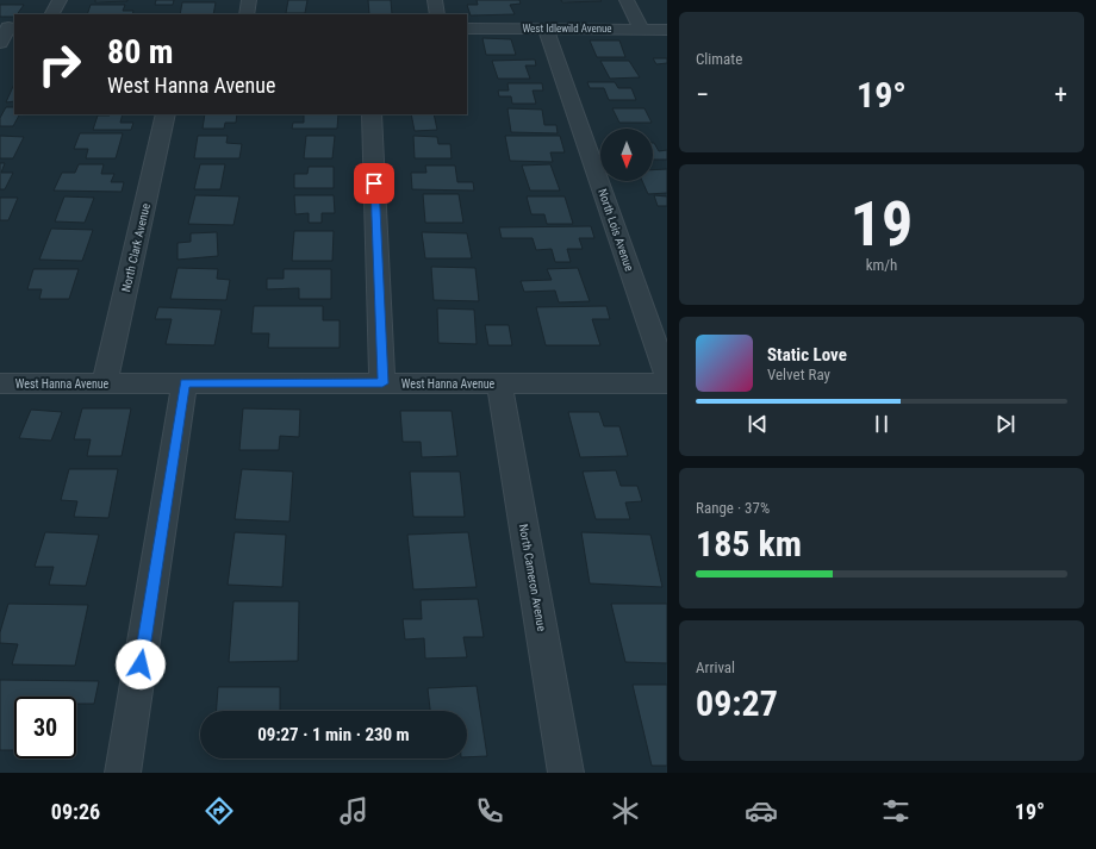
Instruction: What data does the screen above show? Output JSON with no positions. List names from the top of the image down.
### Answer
{
  "streets": {
    "street": [
      "West Idlewild Avenue",
      "North Lois Avenue",
      "North Clark Avenue",
      "West Hanna Avenue",
      "North Cameron Avenue"
    ]
  },
  "crossings": [
    ["West Idlewild Avenue", "North Lois Avenue"],
    ["North Clark Avenue", "West Hanna Avenue"],
    ["West Hanna Avenue", "North Cameron Avenue"]
  ],
  "north": "bottom",
  "page": {
    "tile": [
      "Climate",
      ["19", "km/h"],
      ["Range · 37%", "185 km"],
      ["Arrival", "09:27"]
    ],
    "turn": ["80 m", "West Hanna Avenue"],
    "heat": ["−", "19°", "+"],
    "song": ["Static Love", "Velvet Ray"],
    "limit": "30",
    "trip": "09:27 · 1 min · 230 m",
    "tabs": ["09:26", "19°"]
  }
}
